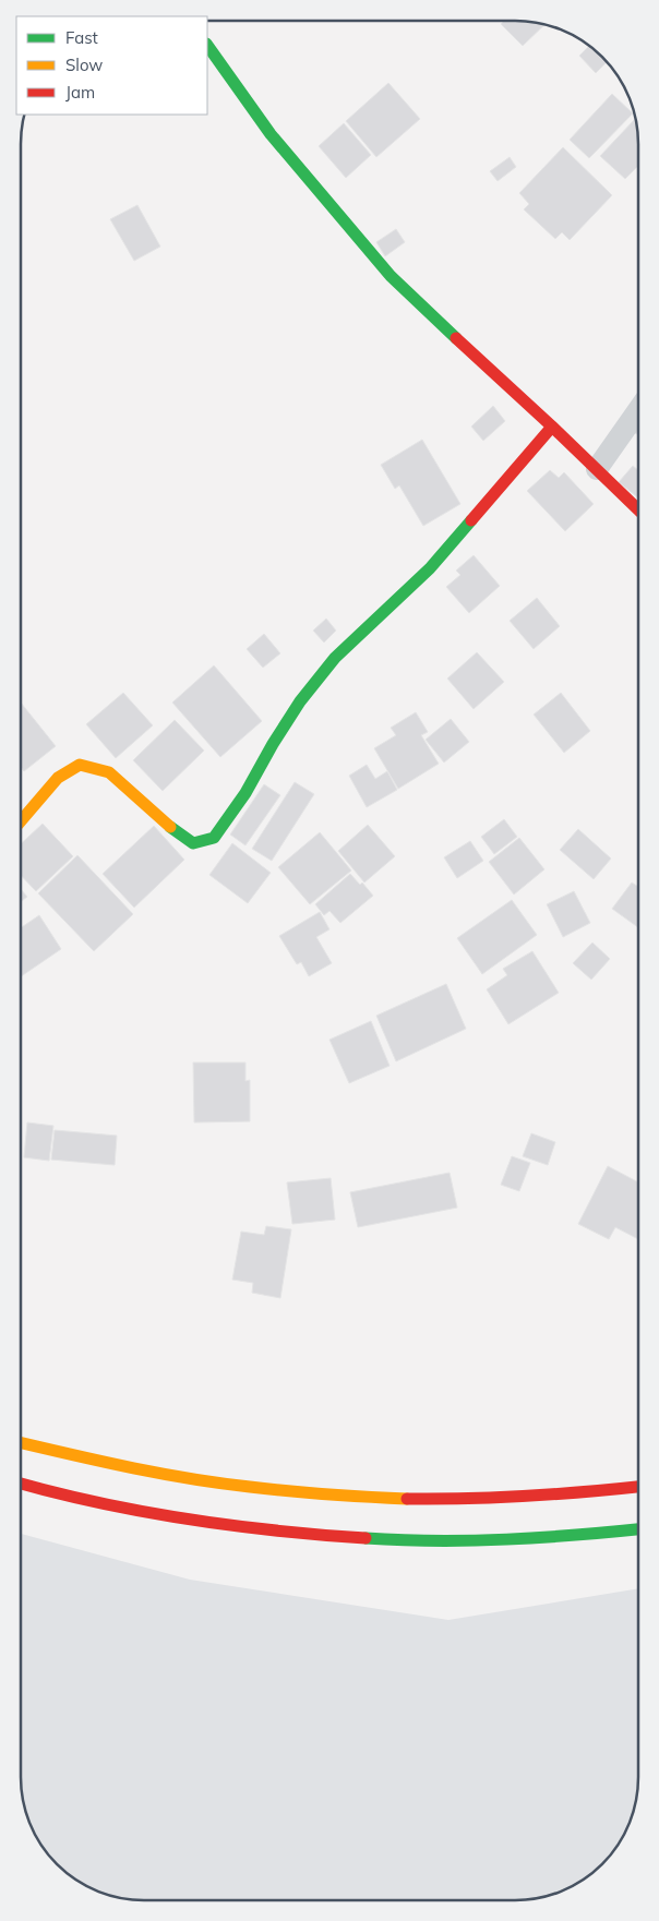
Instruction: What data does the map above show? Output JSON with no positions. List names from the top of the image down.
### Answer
{
  "legend": ["Fast", "Slow", "Jam"]
}
